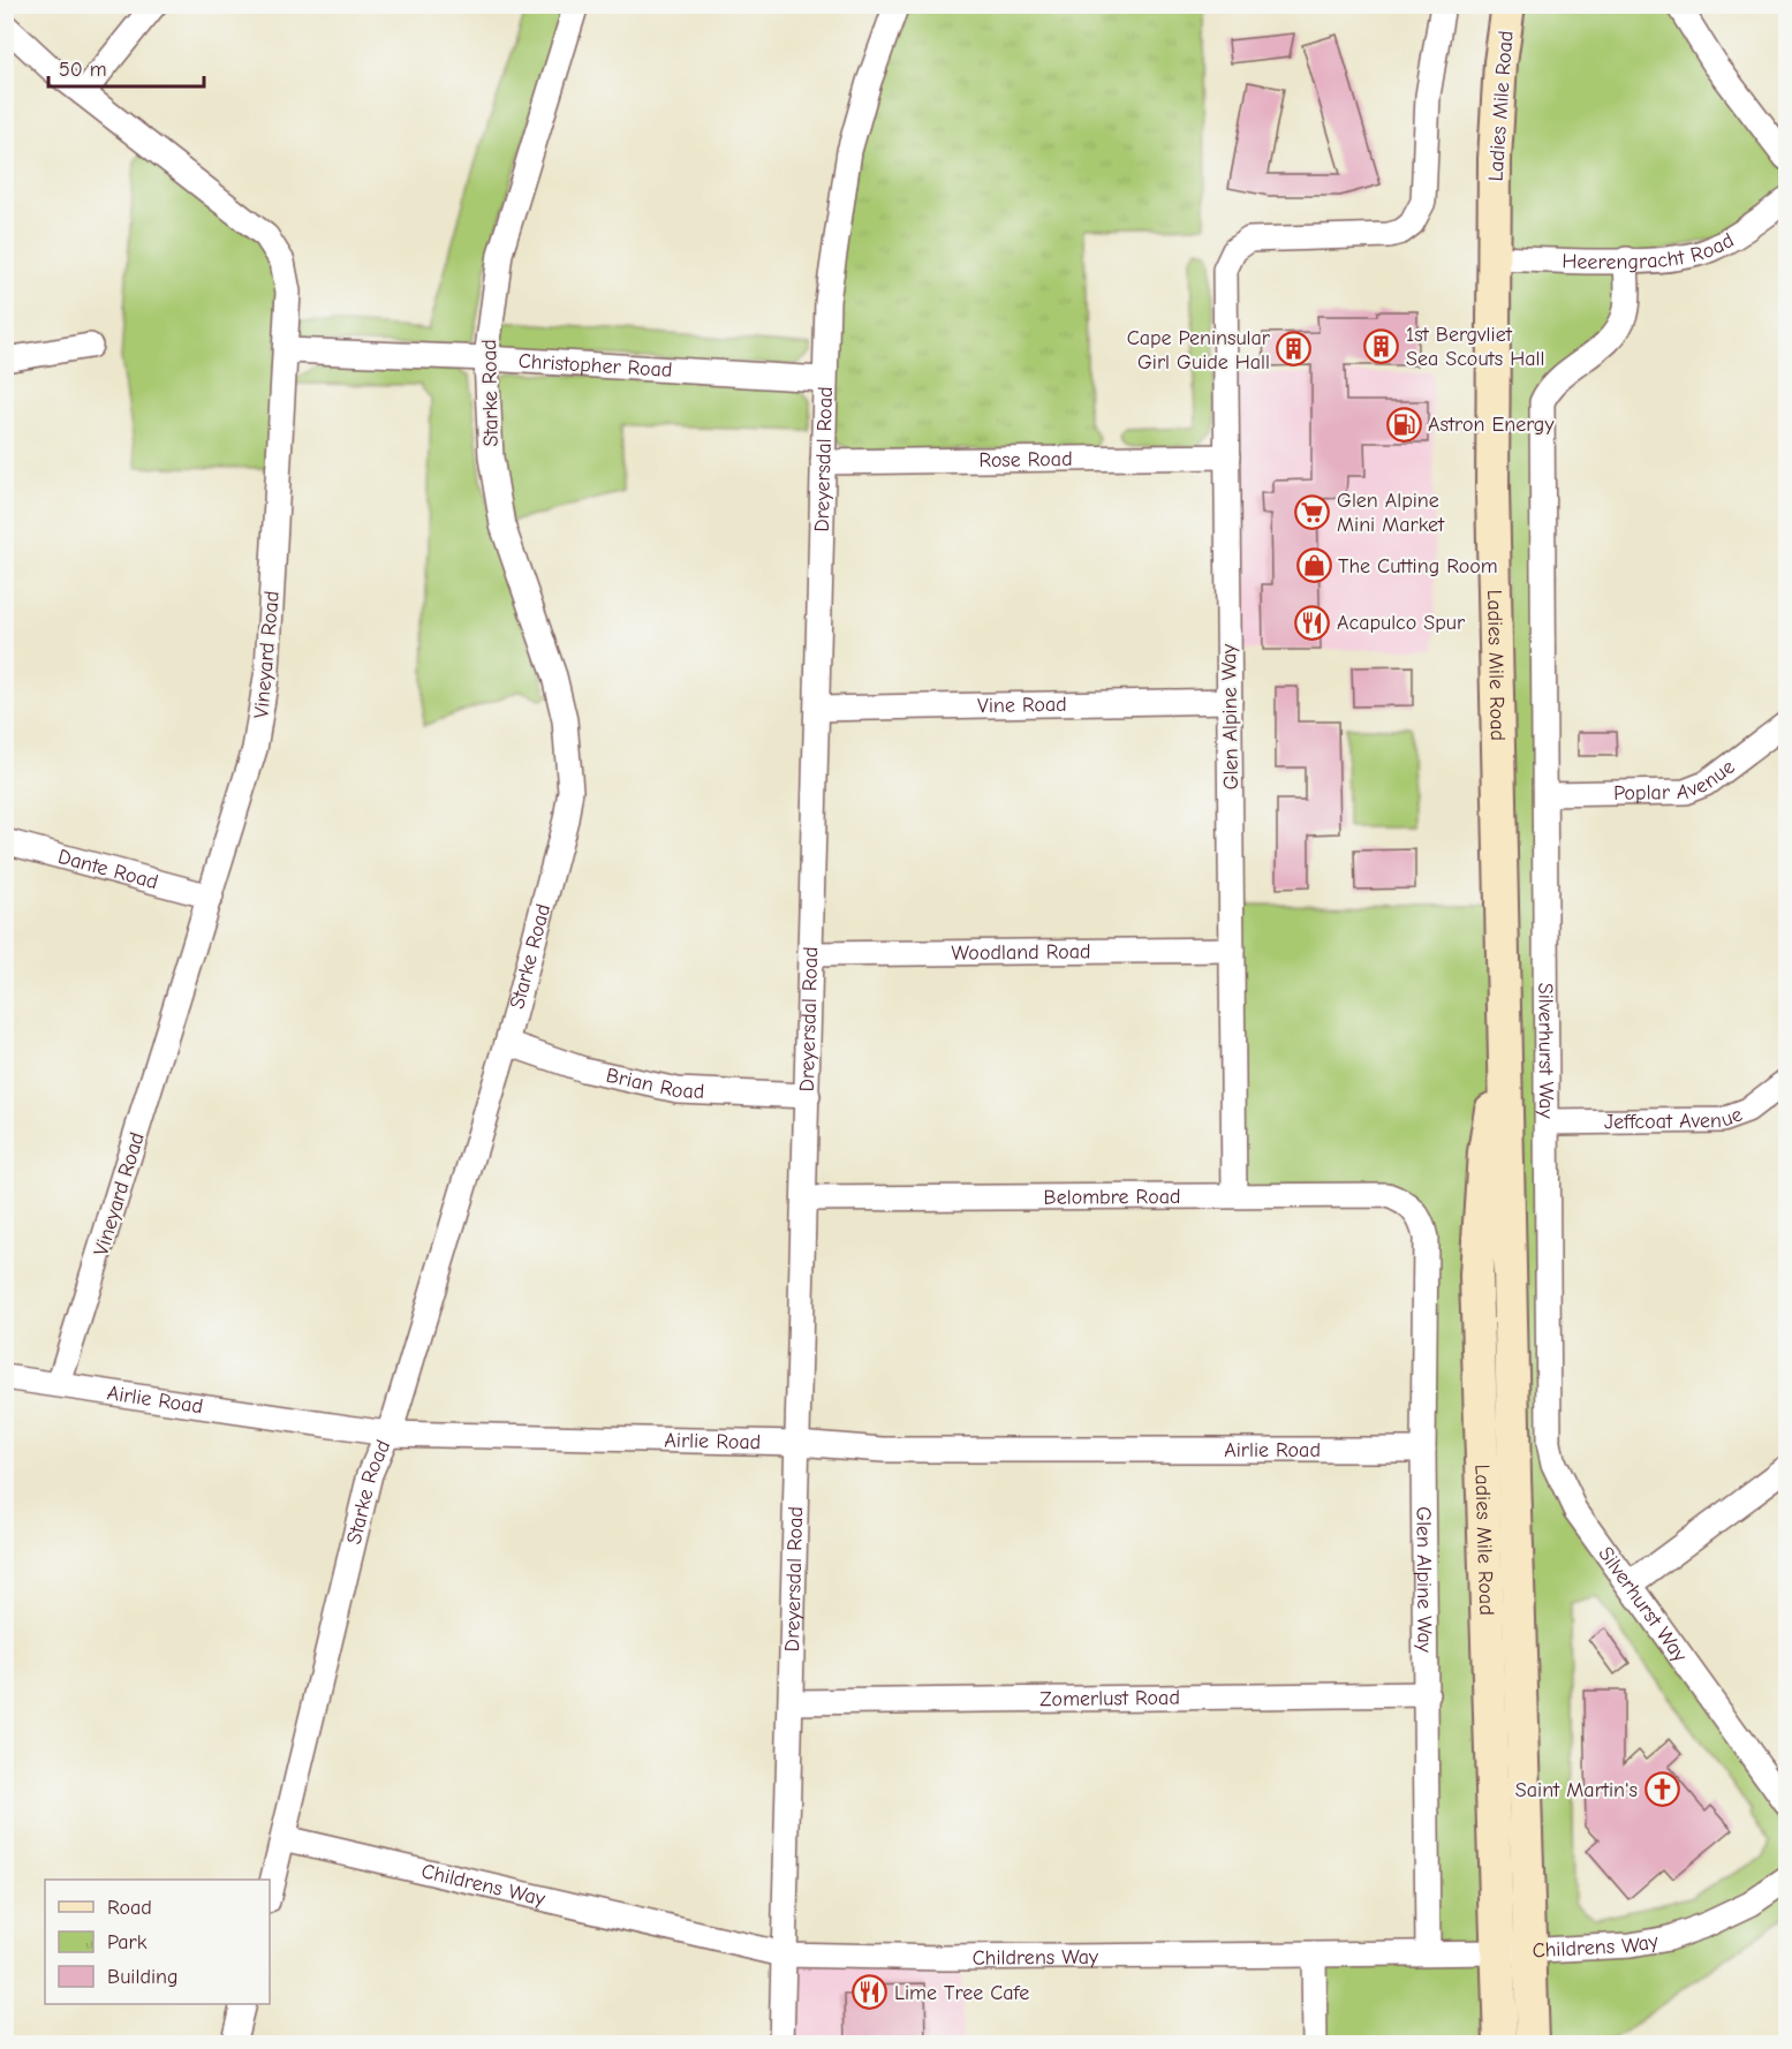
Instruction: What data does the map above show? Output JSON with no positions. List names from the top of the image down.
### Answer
{
  "streets": {
    "main road": ["Ladies Mile Road"],
    "street": [
      "Heerengracht Road",
      "Christopher Road",
      "Starke Road",
      "Rose Road",
      "Dreyersdal Road",
      "Vineyard Road",
      "Vine Road",
      "Glen Alpine Way",
      "Poplar Avenue",
      "Dante Road",
      "Woodland Road",
      "Silverhurst Way",
      "Brian Road",
      "Jeffcoat Avenue",
      "Belombre Road",
      "Airlie Road",
      "Zomerlust Road",
      "Childrens Way"
    ]
  },
  "crossings": [
    ["Ladies Mile Road", "Heerengracht Road"],
    ["Ladies Mile Road", "Childrens Way"],
    ["Heerengracht Road", "Silverhurst Way"],
    ["Christopher Road", "Starke Road"],
    ["Christopher Road", "Dreyersdal Road"],
    ["Christopher Road", "Vineyard Road"],
    ["Starke Road", "Brian Road"],
    ["Starke Road", "Airlie Road"],
    ["Starke Road", "Childrens Way"],
    ["Rose Road", "Dreyersdal Road"],
    ["Rose Road", "Glen Alpine Way"],
    ["Dreyersdal Road", "Vine Road"],
    ["Dreyersdal Road", "Woodland Road"],
    ["Dreyersdal Road", "Brian Road"],
    ["Dreyersdal Road", "Belombre Road"],
    ["Dreyersdal Road", "Airlie Road"],
    ["Dreyersdal Road", "Zomerlust Road"],
    ["Dreyersdal Road", "Childrens Way"],
    ["Vineyard Road", "Dante Road"],
    ["Vineyard Road", "Airlie Road"],
    ["Vine Road", "Glen Alpine Way"],
    ["Glen Alpine Way", "Woodland Road"],
    ["Glen Alpine Way", "Belombre Road"],
    ["Glen Alpine Way", "Airlie Road"],
    ["Glen Alpine Way", "Zomerlust Road"],
    ["Glen Alpine Way", "Childrens Way"],
    ["Poplar Avenue", "Silverhurst Way"],
    ["Silverhurst Way", "Jeffcoat Avenue"]
  ],
  "places": {
    "building": ["1st Bergvliet Sea Scouts Hall", "Cape Peninsular Girl Guide Hall"],
    "fuel station": ["Astron Energy"],
    "supermarket": ["Glen Alpine Mini Market"],
    "shop": ["The Cutting Room"],
    "restaurant": ["Acapulco Spur", "Lime Tree Cafe"],
    "church": ["Saint Martin's"]
  },
  "legend": ["Road", "Park", "Building"],
  "scale_bar": "50 m"
}
